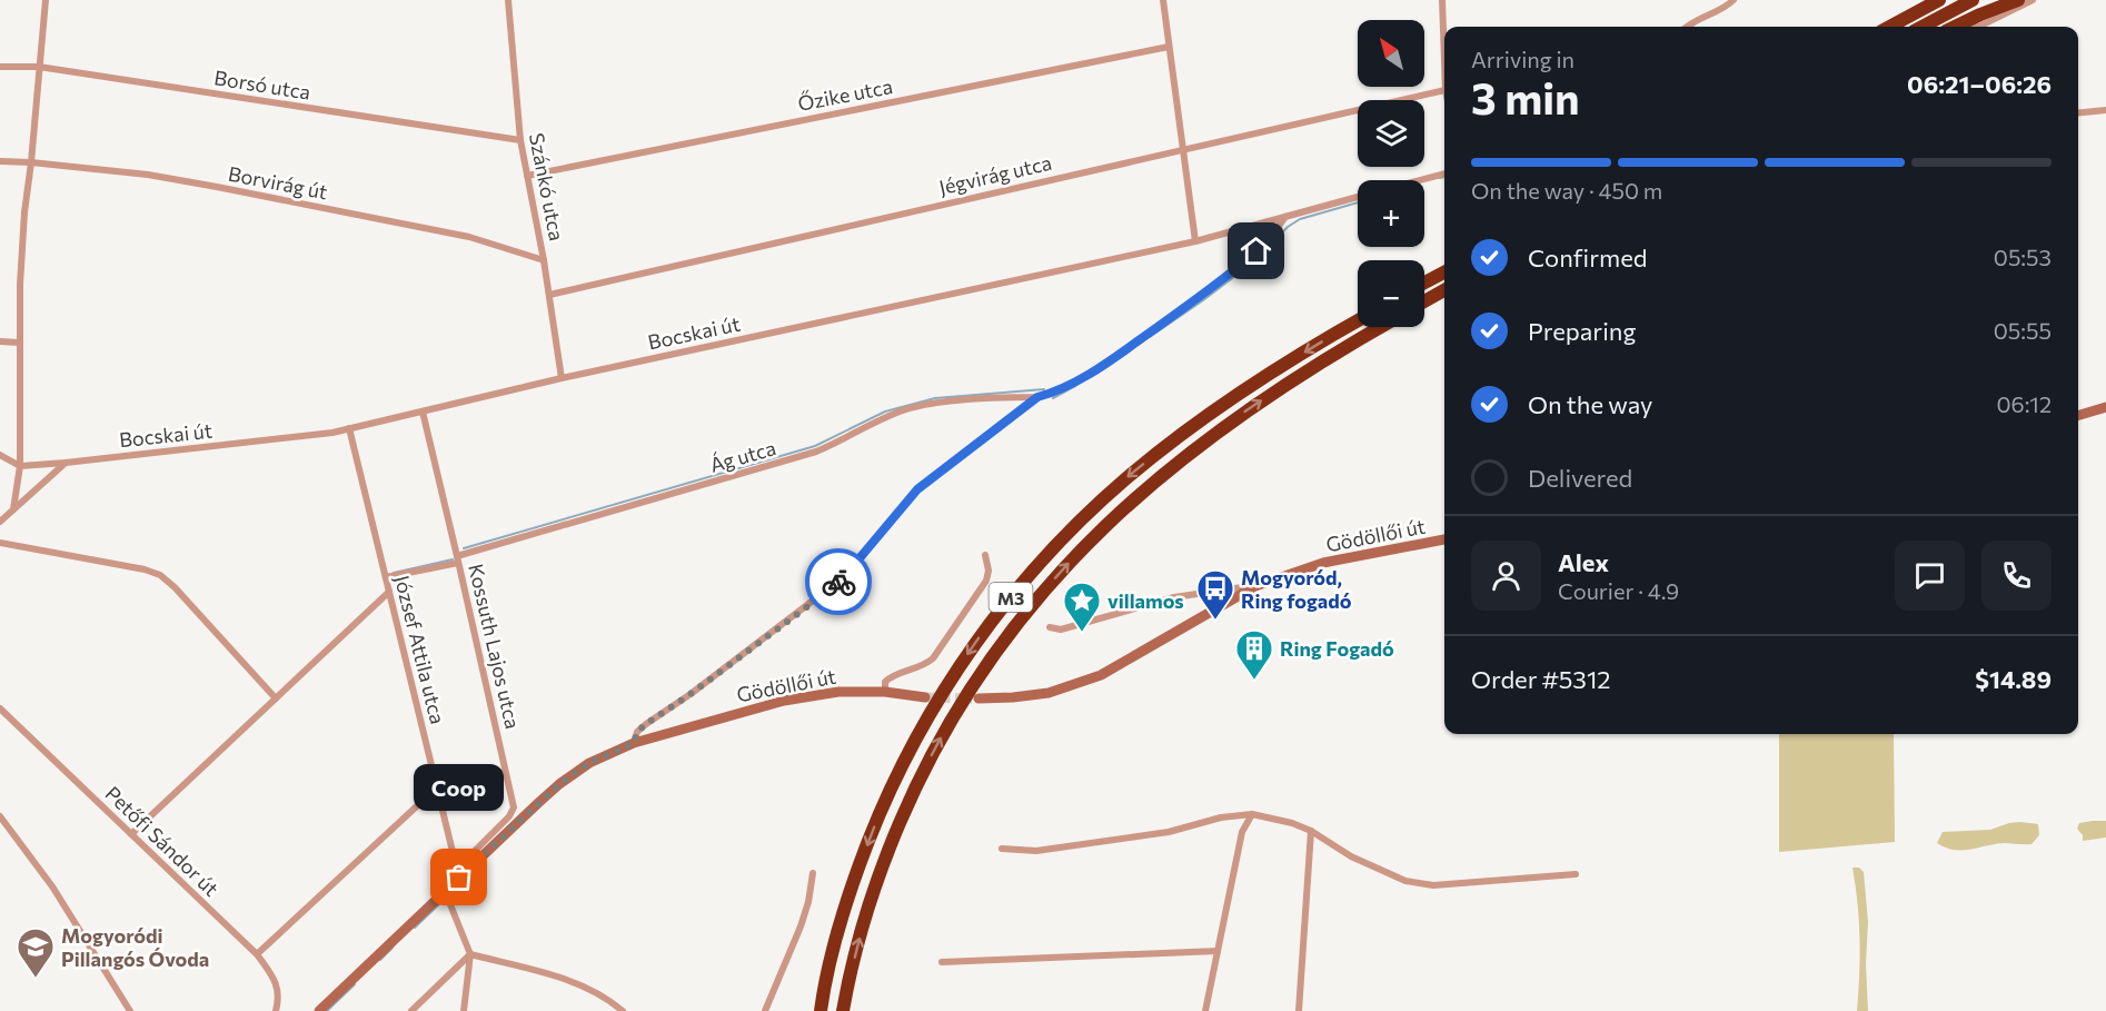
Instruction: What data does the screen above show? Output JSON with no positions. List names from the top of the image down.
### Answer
{
  "streets": {
    "highway": ["M3"],
    "main road": ["Gödöllői út"],
    "street": [
      "Borsó utca",
      "Őzike utca",
      "Jégvirág utca",
      "Borvirág út",
      "Szánkó utca",
      "Bocskai út",
      "Ág utca",
      "Kossuth Lajos utca",
      "József Attila utca",
      "Petőfi Sándor út"
    ]
  },
  "crossings": [
    ["Borsó utca", "Szánkó utca"],
    ["Őzike utca", "Szánkó utca"],
    ["Jégvirág utca", "Szánkó utca"],
    ["Borvirág út", "Szánkó utca"],
    ["Szánkó utca", "Bocskai út"],
    ["Bocskai út", "Kossuth Lajos utca"],
    ["Bocskai út", "József Attila utca"],
    ["Ág utca", "Kossuth Lajos utca"],
    ["Ág utca", "József Attila utca"],
    ["Gödöllői út", "Kossuth Lajos utca"],
    ["Gödöllői út", "József Attila utca"],
    ["Kossuth Lajos utca", "József Attila utca"]
  ],
  "places": {
    "bus stop": ["Mogyoród, Ring fogadó"],
    "place": ["villamos"],
    "building": ["Ring Fogadó"],
    "other": ["Coop"],
    "school or university": ["Mogyoródi Pillangós Óvoda"]
  },
  "north": "top left",
  "page": {
    "map_buttons": ["+", "−"],
    "heading": ["3 min", "Arriving in", "06:21–06:26"],
    "panel": [
      "Alex",
      "Courier · 4.9",
      "Order #5312",
      "$14.89"
    ],
    "bar": "On the way · 450 m",
    "list": [
      ["Confirmed", "05:53"],
      ["Preparing", "05:55"],
      ["On the way", "06:12"],
      "Delivered"
    ],
    "bubble": "Coop"
  }
}
